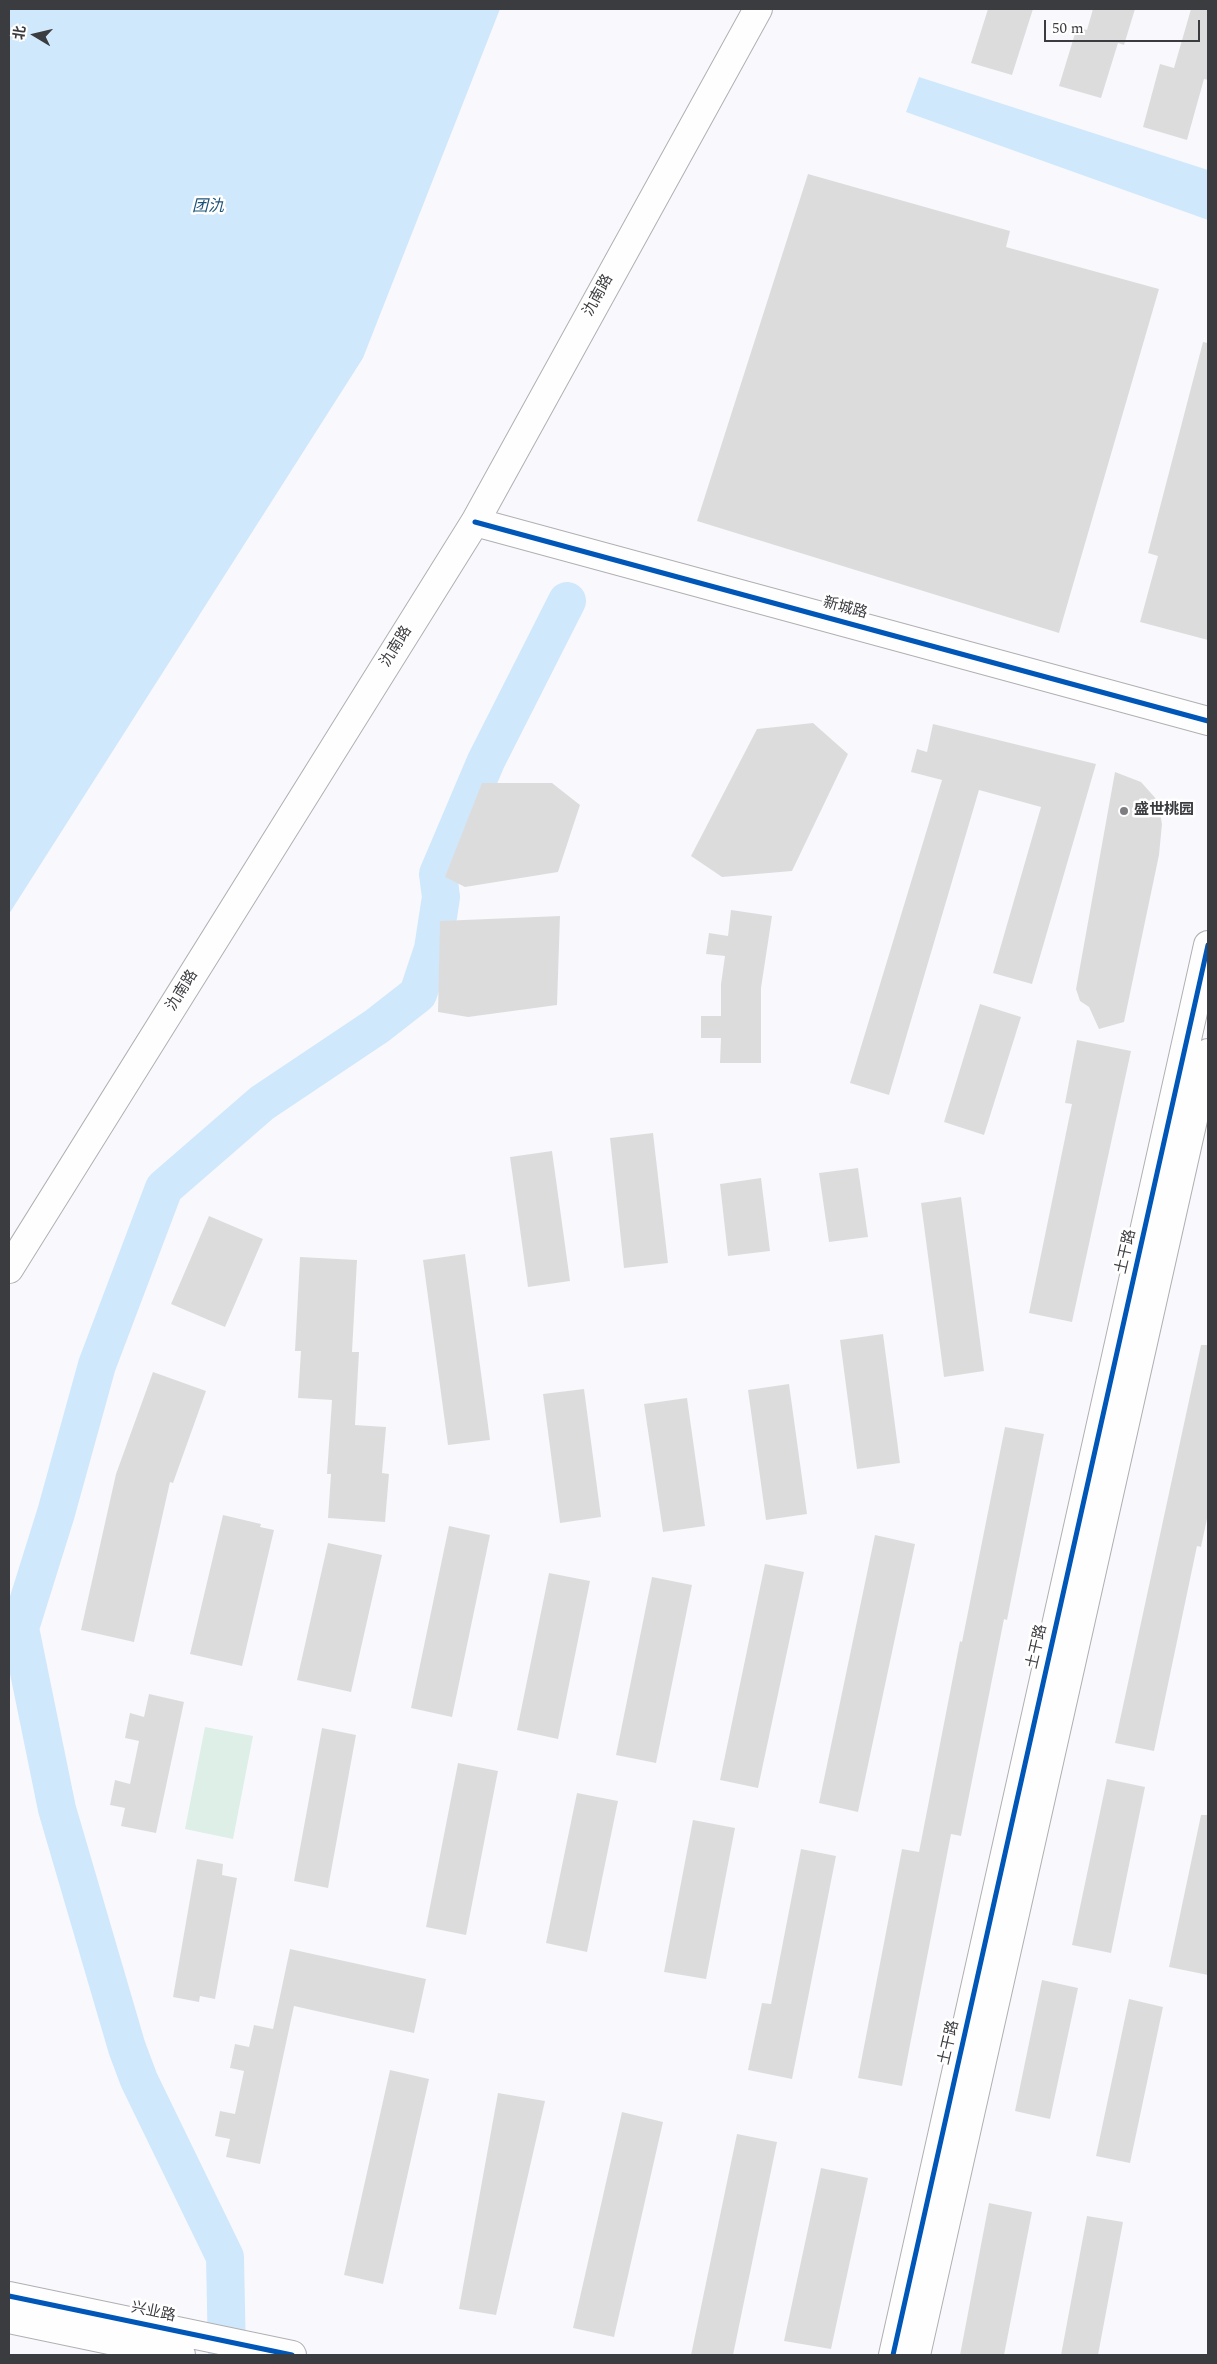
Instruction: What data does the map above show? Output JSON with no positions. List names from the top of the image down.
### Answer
{
  "streets": {
    "street": [
      "氿南路",
      "新城路",
      "土干路",
      "兴业路"
    ]
  },
  "crossings": [
    ["氿南路", "新城路"]
  ],
  "water": ["团氿"],
  "places": ["盛世桃园"],
  "scale_bar": "50 m",
  "north": "left"
}
